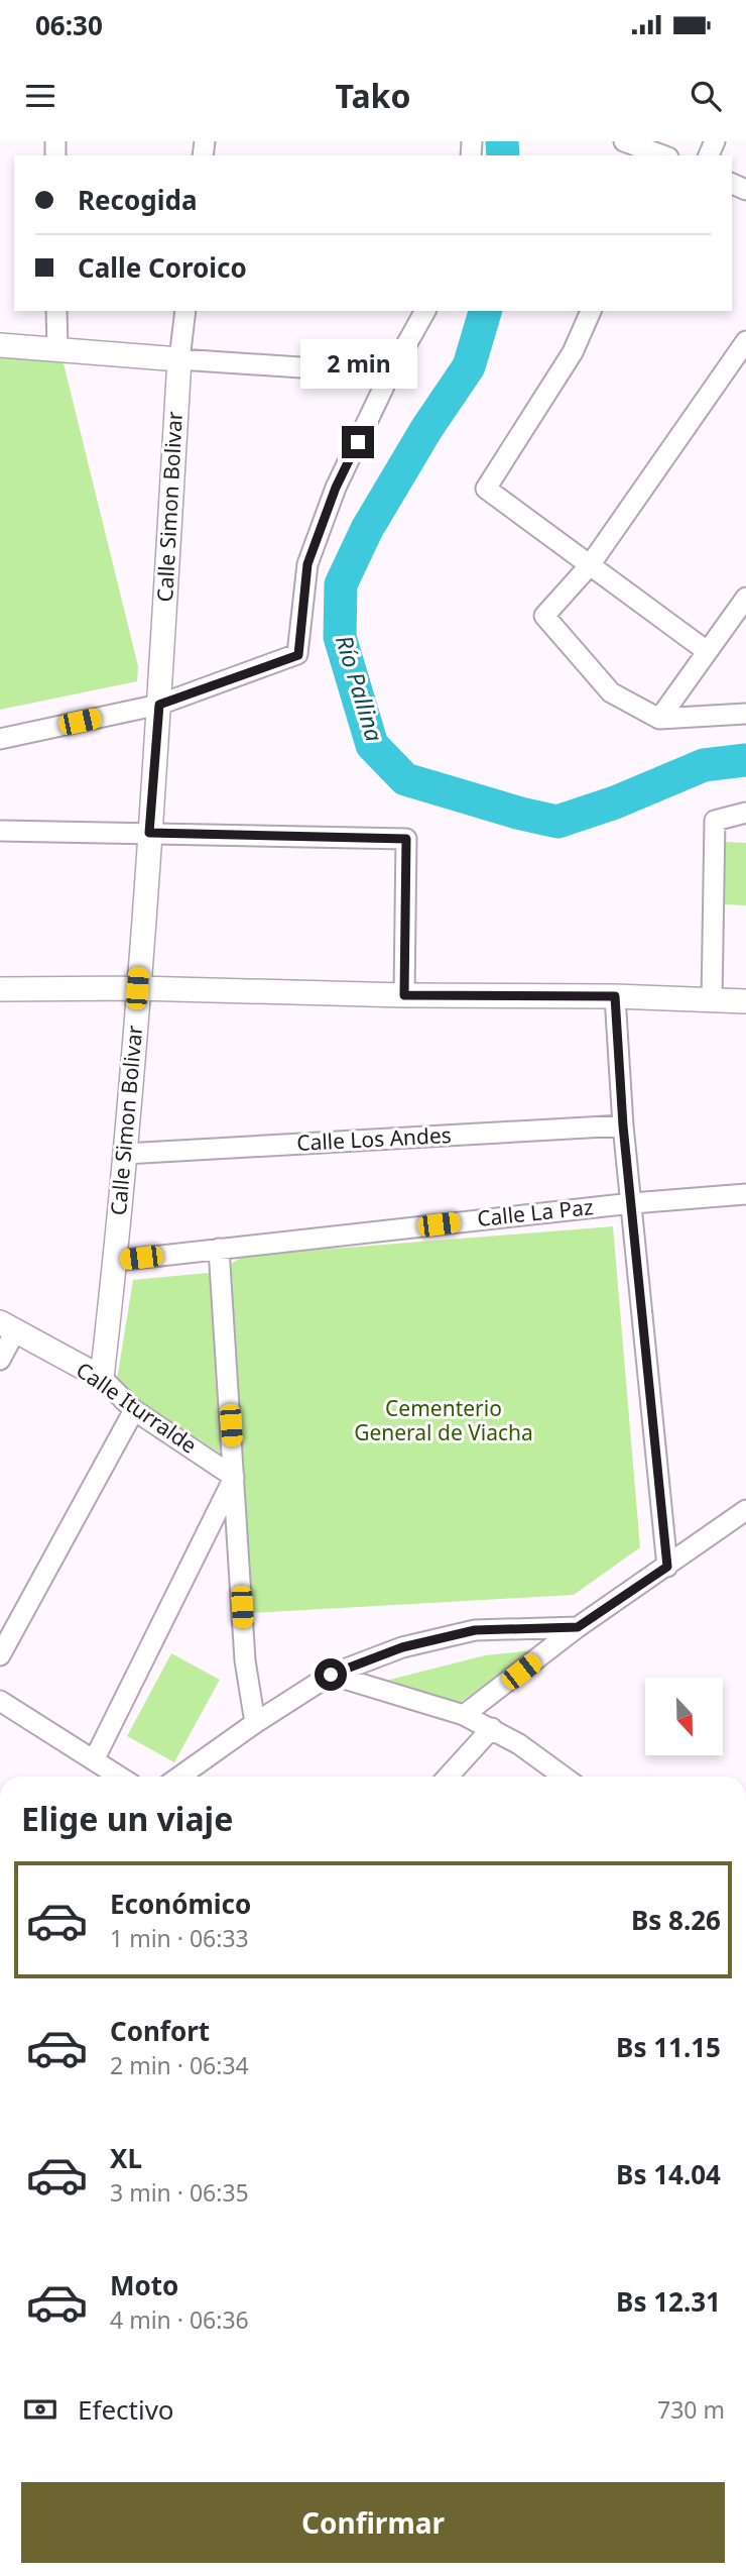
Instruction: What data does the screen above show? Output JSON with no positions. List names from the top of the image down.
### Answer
{
  "streets": {
    "main road": ["Calle Simon Bolivar", "Calle Iturralde"],
    "street": ["Calle Los Andes", "Calle La Paz"]
  },
  "crossings": [
    ["Calle Simon Bolivar", "Calle Los Andes"],
    ["Calle Simon Bolivar", "Calle La Paz"],
    ["Calle Simon Bolivar", "Calle Iturralde"]
  ],
  "water": ["Río Pallina"],
  "parks": ["Cementerio General de Viacha"],
  "north": "bottom",
  "page": {
    "status": "06:30",
    "header": "Tako",
    "banner": ["Recogida", "Calle Coroico"],
    "bubble": "2 min",
    "heading": "Elige un viaje",
    "list": [
      {
        "name": "Económico",
        "note": "1 min · 06:33",
        "value": "Bs 8.26"
      },
      {
        "name": "Confort",
        "note": "2 min · 06:34",
        "value": "Bs 11.15"
      },
      {
        "name": "XL",
        "note": "3 min · 06:35",
        "value": "Bs 14.04"
      },
      {
        "name": "Moto",
        "note": "4 min · 06:36",
        "value": "Bs 12.31"
      }
    ],
    "pay": ["Efectivo", "730 m"],
    "buttons": "Confirmar"
  }
}
